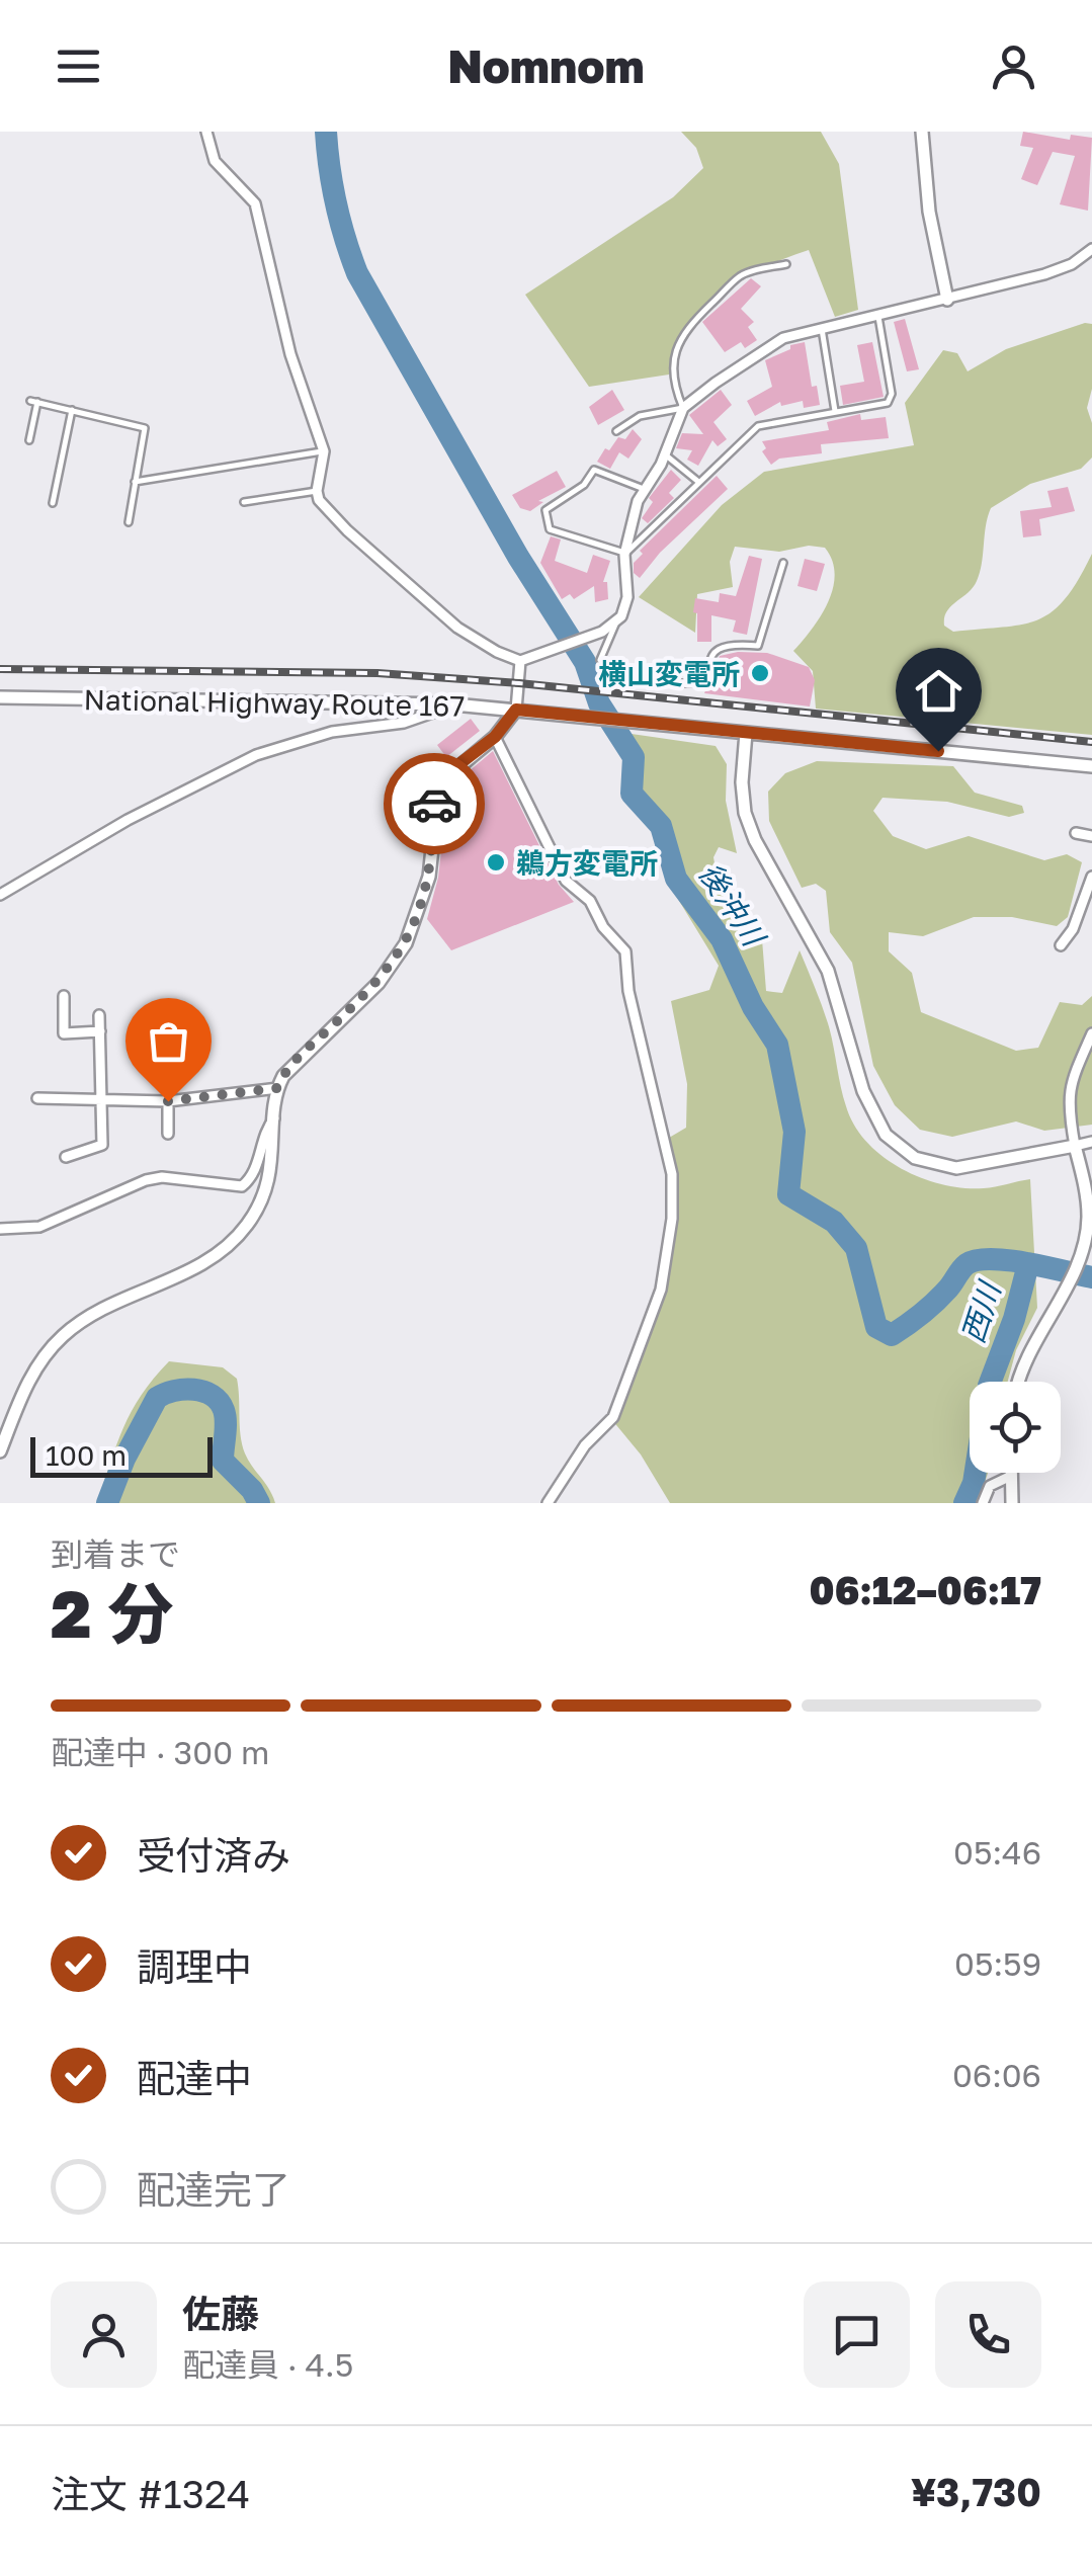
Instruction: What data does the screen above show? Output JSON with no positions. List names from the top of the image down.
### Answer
{
  "streets": {
    "street": ["National Highway Route 167"]
  },
  "water": ["後沖川", "西川"],
  "places": ["横山変電所", "鵜方変電所"],
  "scale_bar": "100 m",
  "page": {
    "header": "Nomnom",
    "scale": "100 m",
    "heading": ["2 分", "到着まで", "06:12–06:17"],
    "panel": [
      "佐藤",
      "配達員 · 4.5",
      "注文 #1324",
      "¥3,730"
    ],
    "bar": "配達中 · 300 m",
    "list": [
      ["受付済み", "05:46"],
      ["調理中", "05:59"],
      ["配達中", "06:06"],
      "配達完了"
    ]
  }
}
